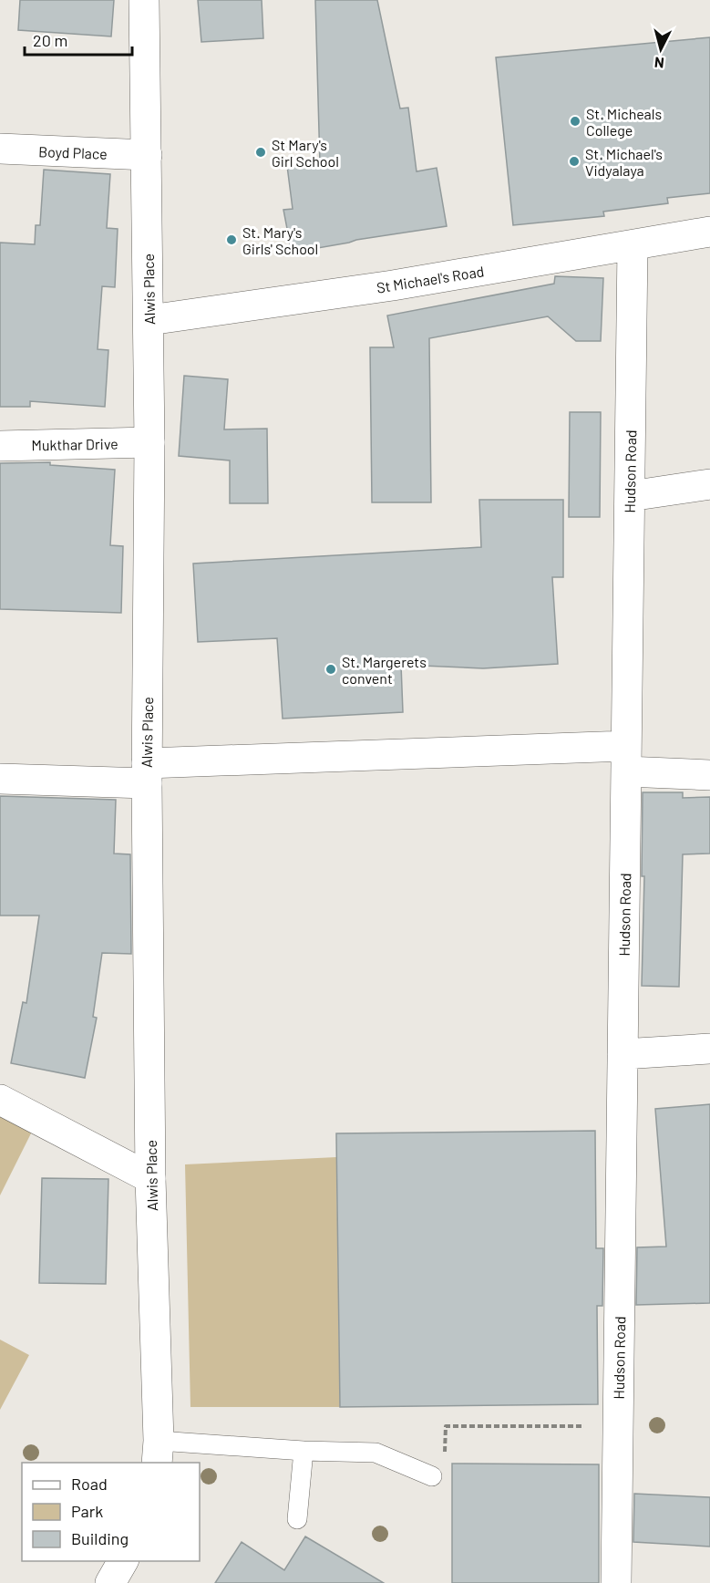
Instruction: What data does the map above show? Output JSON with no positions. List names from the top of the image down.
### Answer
{
  "streets": {
    "street": [
      "Boyd Place",
      "St Michael's Road",
      "Alwis Place",
      "Mukthar Drive",
      "Hudson Road"
    ]
  },
  "crossings": [
    ["Boyd Place", "Alwis Place"],
    ["St Michael's Road", "Alwis Place"],
    ["St Michael's Road", "Hudson Road"],
    ["Alwis Place", "Mukthar Drive"]
  ],
  "places": [
    "St. Micheals College",
    "St Mary's Girl School",
    "St. Michael's Vidyalaya",
    "St. Mary's Girls' School",
    "St. Margerets convent"
  ],
  "legend": ["Road", "Park", "Building"],
  "scale_bar": "20 m",
  "north": "bottom"
}
